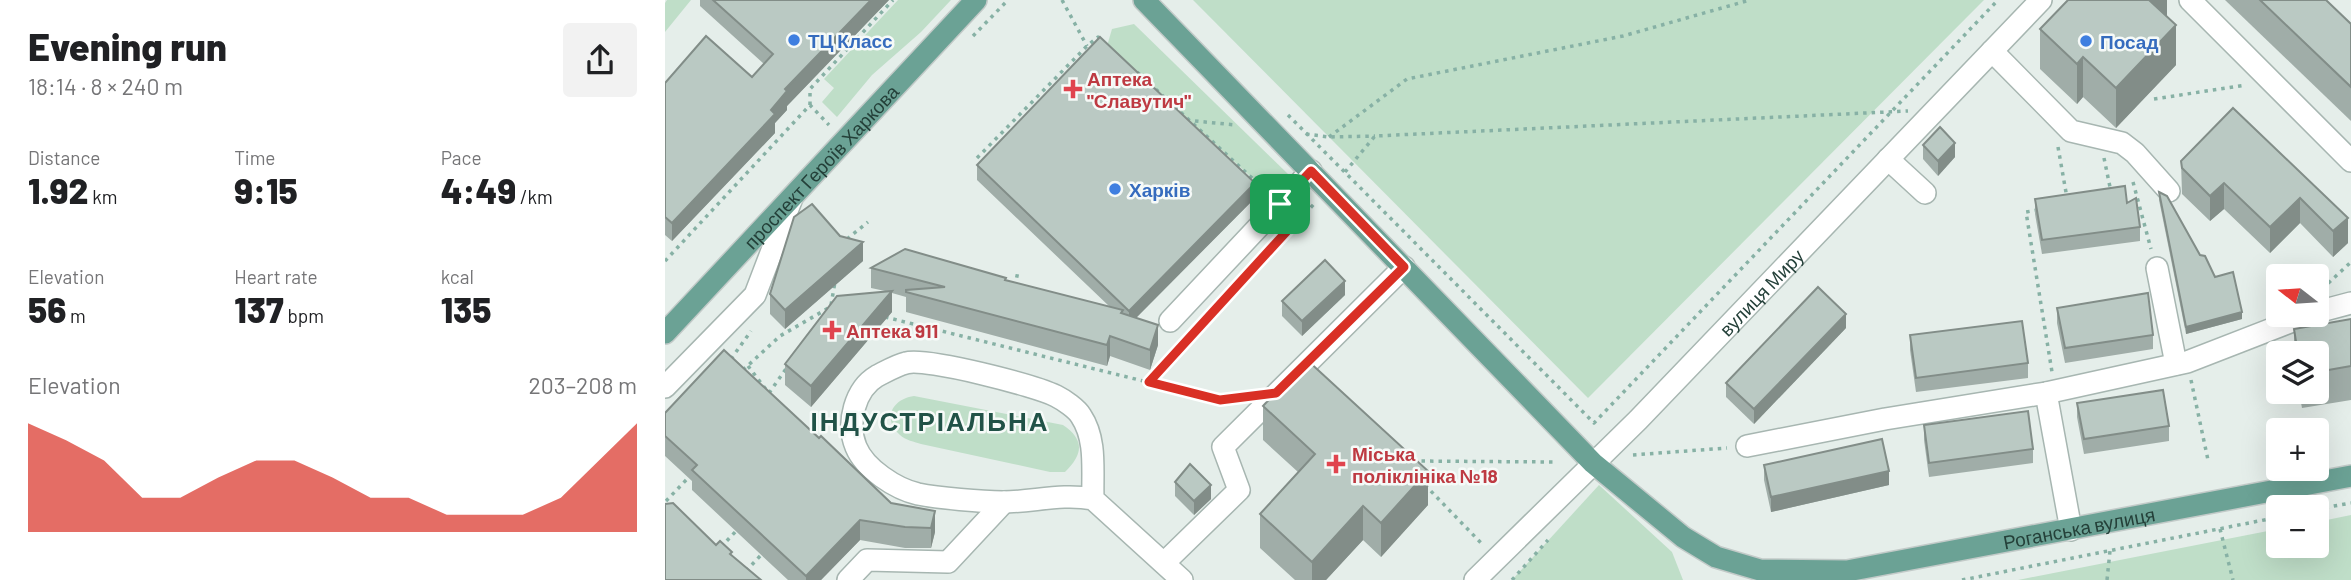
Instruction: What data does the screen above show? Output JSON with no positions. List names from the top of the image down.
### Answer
{
  "streets": {
    "main road": ["проспект Героїв Харкова", "Роганська вулиця"],
    "street": ["вулиця Миру"]
  },
  "districts": ["ІНДУСТРІАЛЬНА"],
  "places": {
    "other": ["ТЦ Класс", "Посад", "Харків"],
    "health": ["Аптека \"Славутич\"", "Аптека 911", "Міська поліклініка №18"]
  },
  "north": "left",
  "page": {
    "heading": ["Evening run", "18:14 · 8 × 240 m"],
    "stats": [
      ["Distance", "1.92 km"],
      ["Time", "9:15"],
      ["Pace", "4:49 /km"],
      ["Elevation", "56 m"],
      ["Heart rate", "137 bpm"],
      ["kcal", "135"]
    ],
    "map_buttons": ["+", "−"],
    "chart": ["Elevation", "203–208 m"]
  }
}
